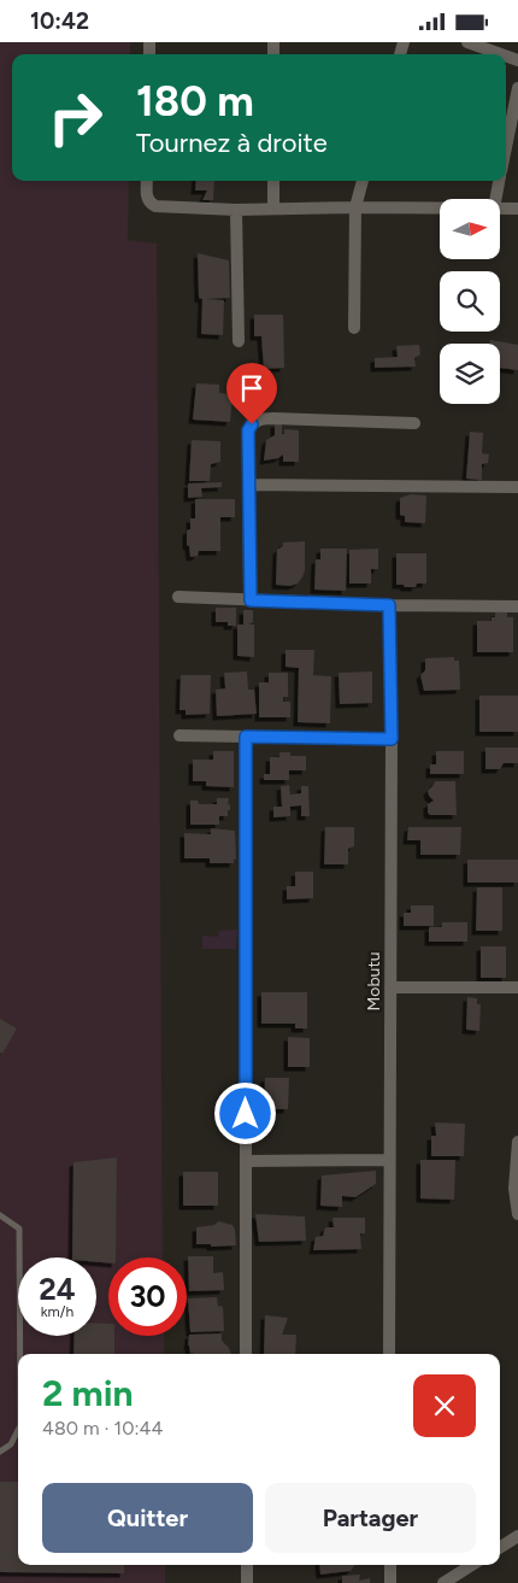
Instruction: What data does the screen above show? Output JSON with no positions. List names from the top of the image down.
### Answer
{
  "streets": {
    "street": ["Mobutu"]
  },
  "north": "right",
  "page": {
    "status": "10:42",
    "turn": ["180 m", "Tournez à droite"],
    "speed": "24 km/h",
    "limit": "30",
    "heading": ["2 min", "480 m · 10:44"],
    "buttons": ["Quitter", "Partager"]
  }
}
